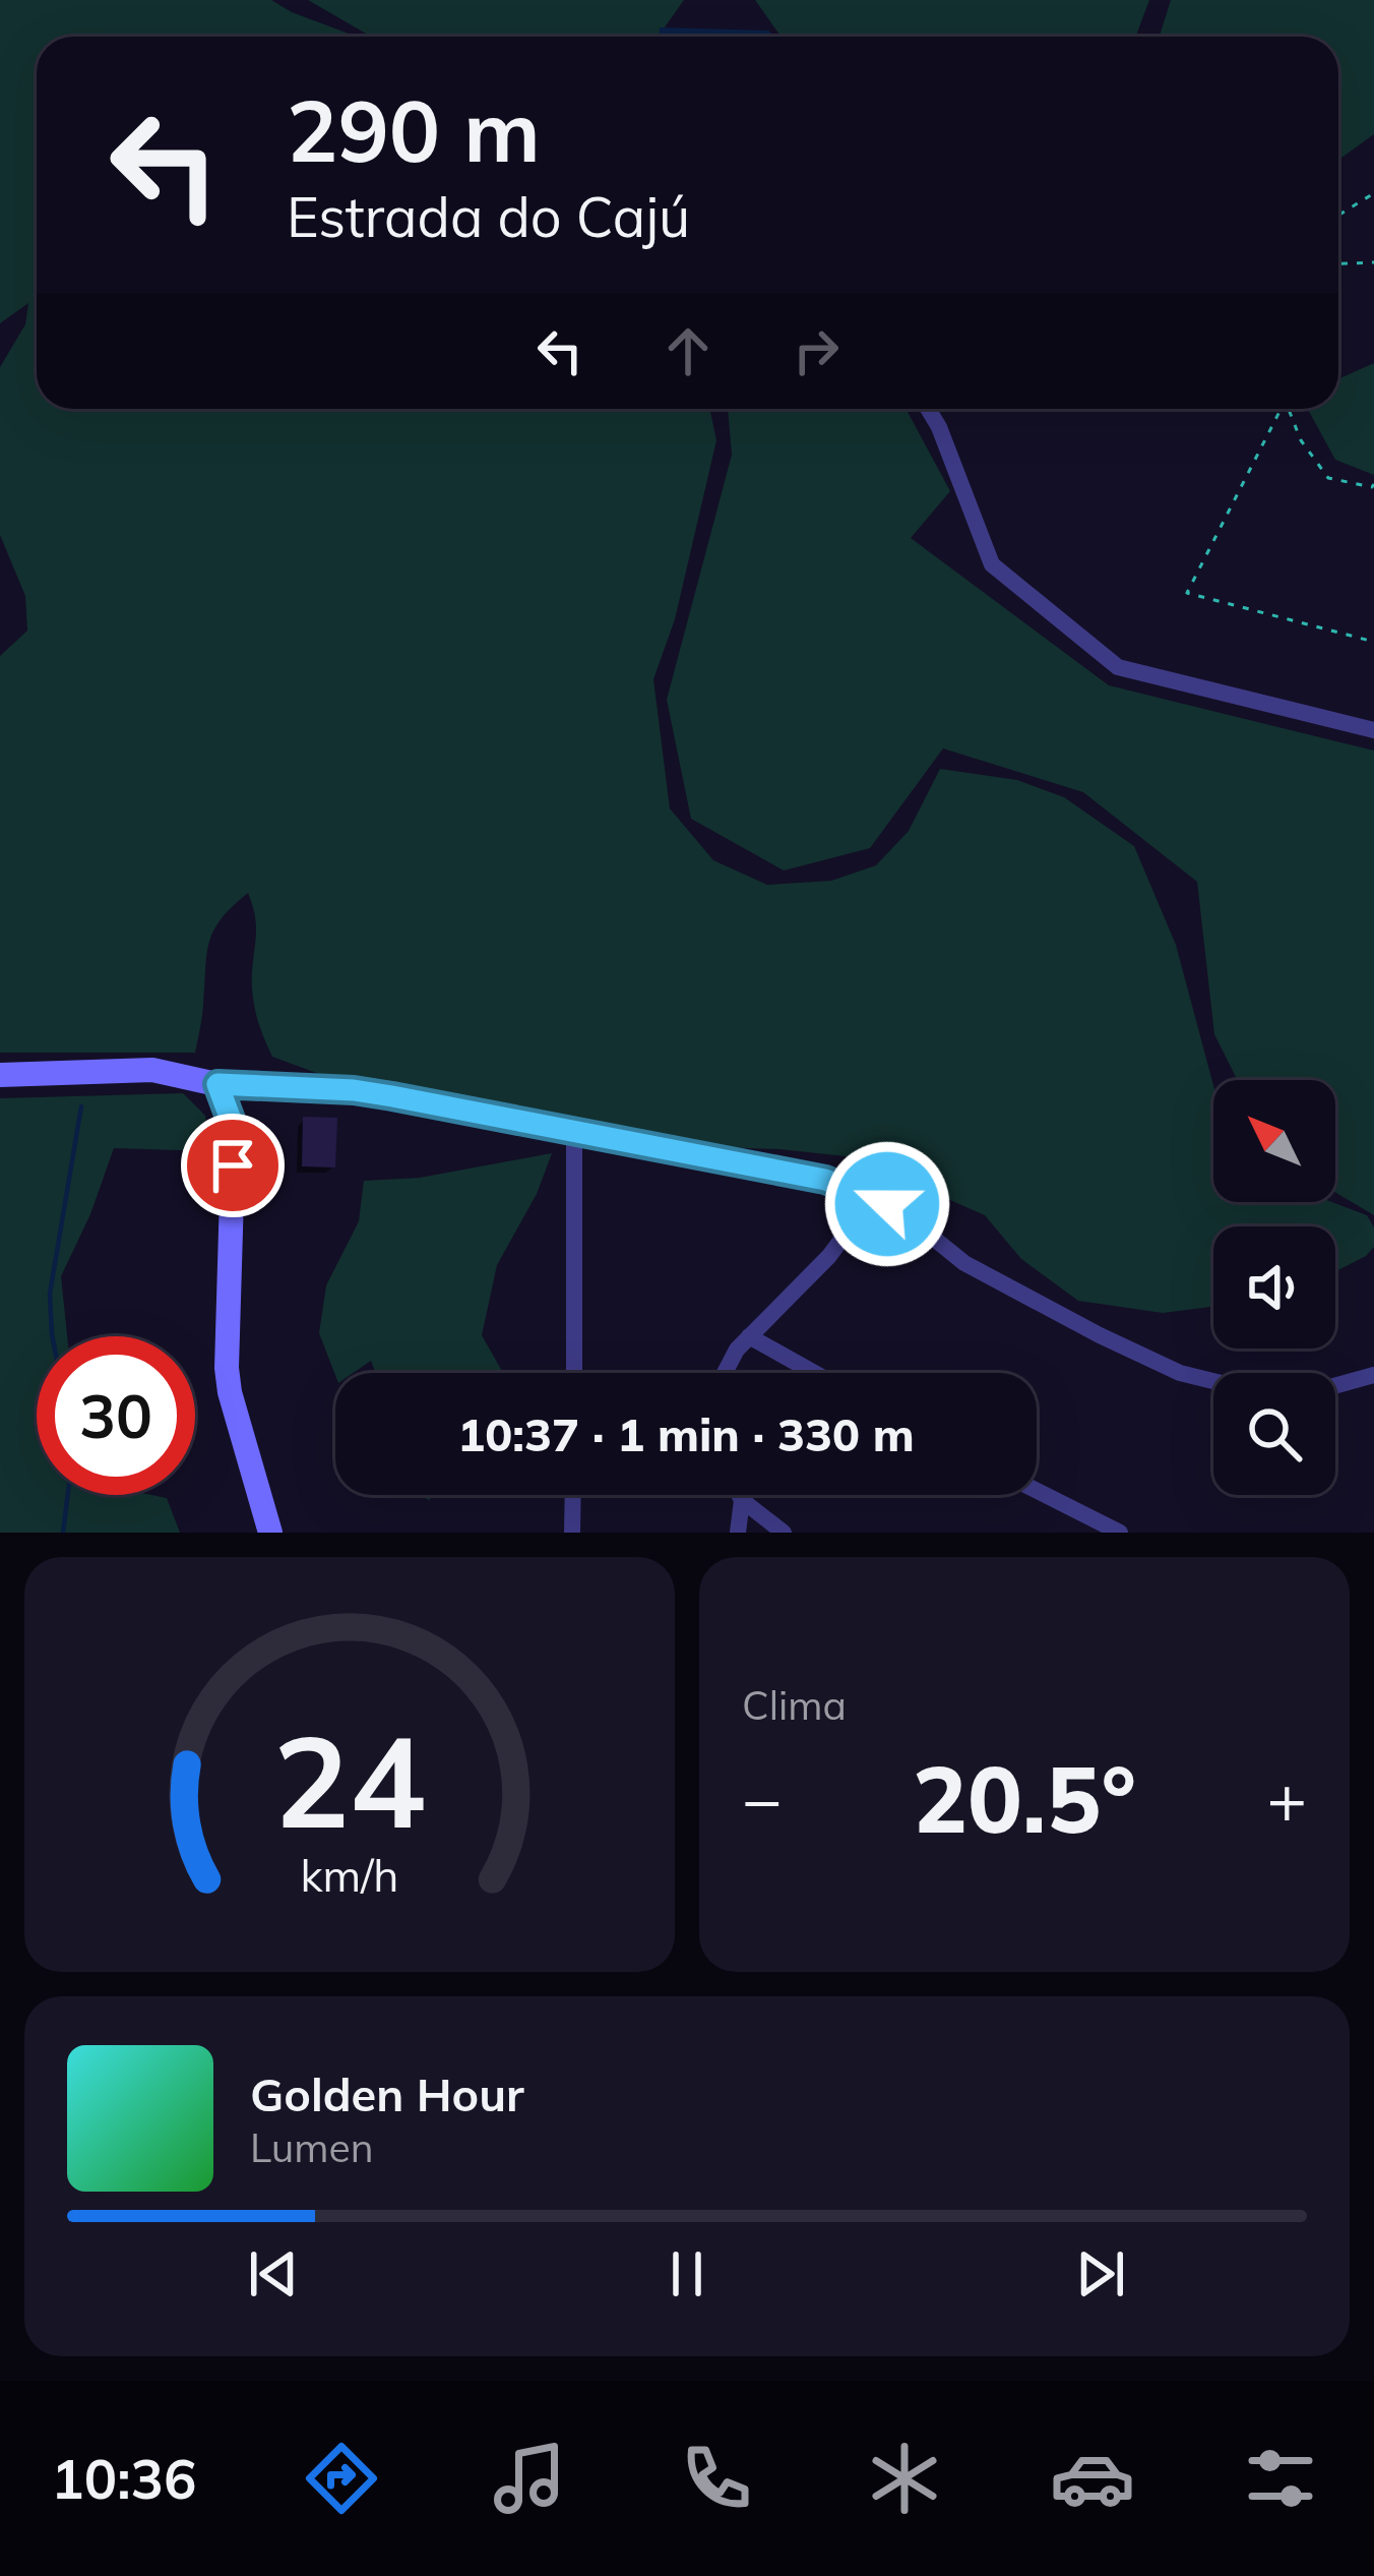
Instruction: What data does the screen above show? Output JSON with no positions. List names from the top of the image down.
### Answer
{
  "north": "top left",
  "page": {
    "turn": ["290 m", "Estrada do Cajú"],
    "limit": "30",
    "trip": "10:37 · 1 min · 330 m",
    "tile": "Clima",
    "heat": ["−", "20.5°", "+"],
    "song": ["Golden Hour", "Lumen"],
    "tabs": "10:36",
    "gauge": ["24", "km/h"]
  }
}
